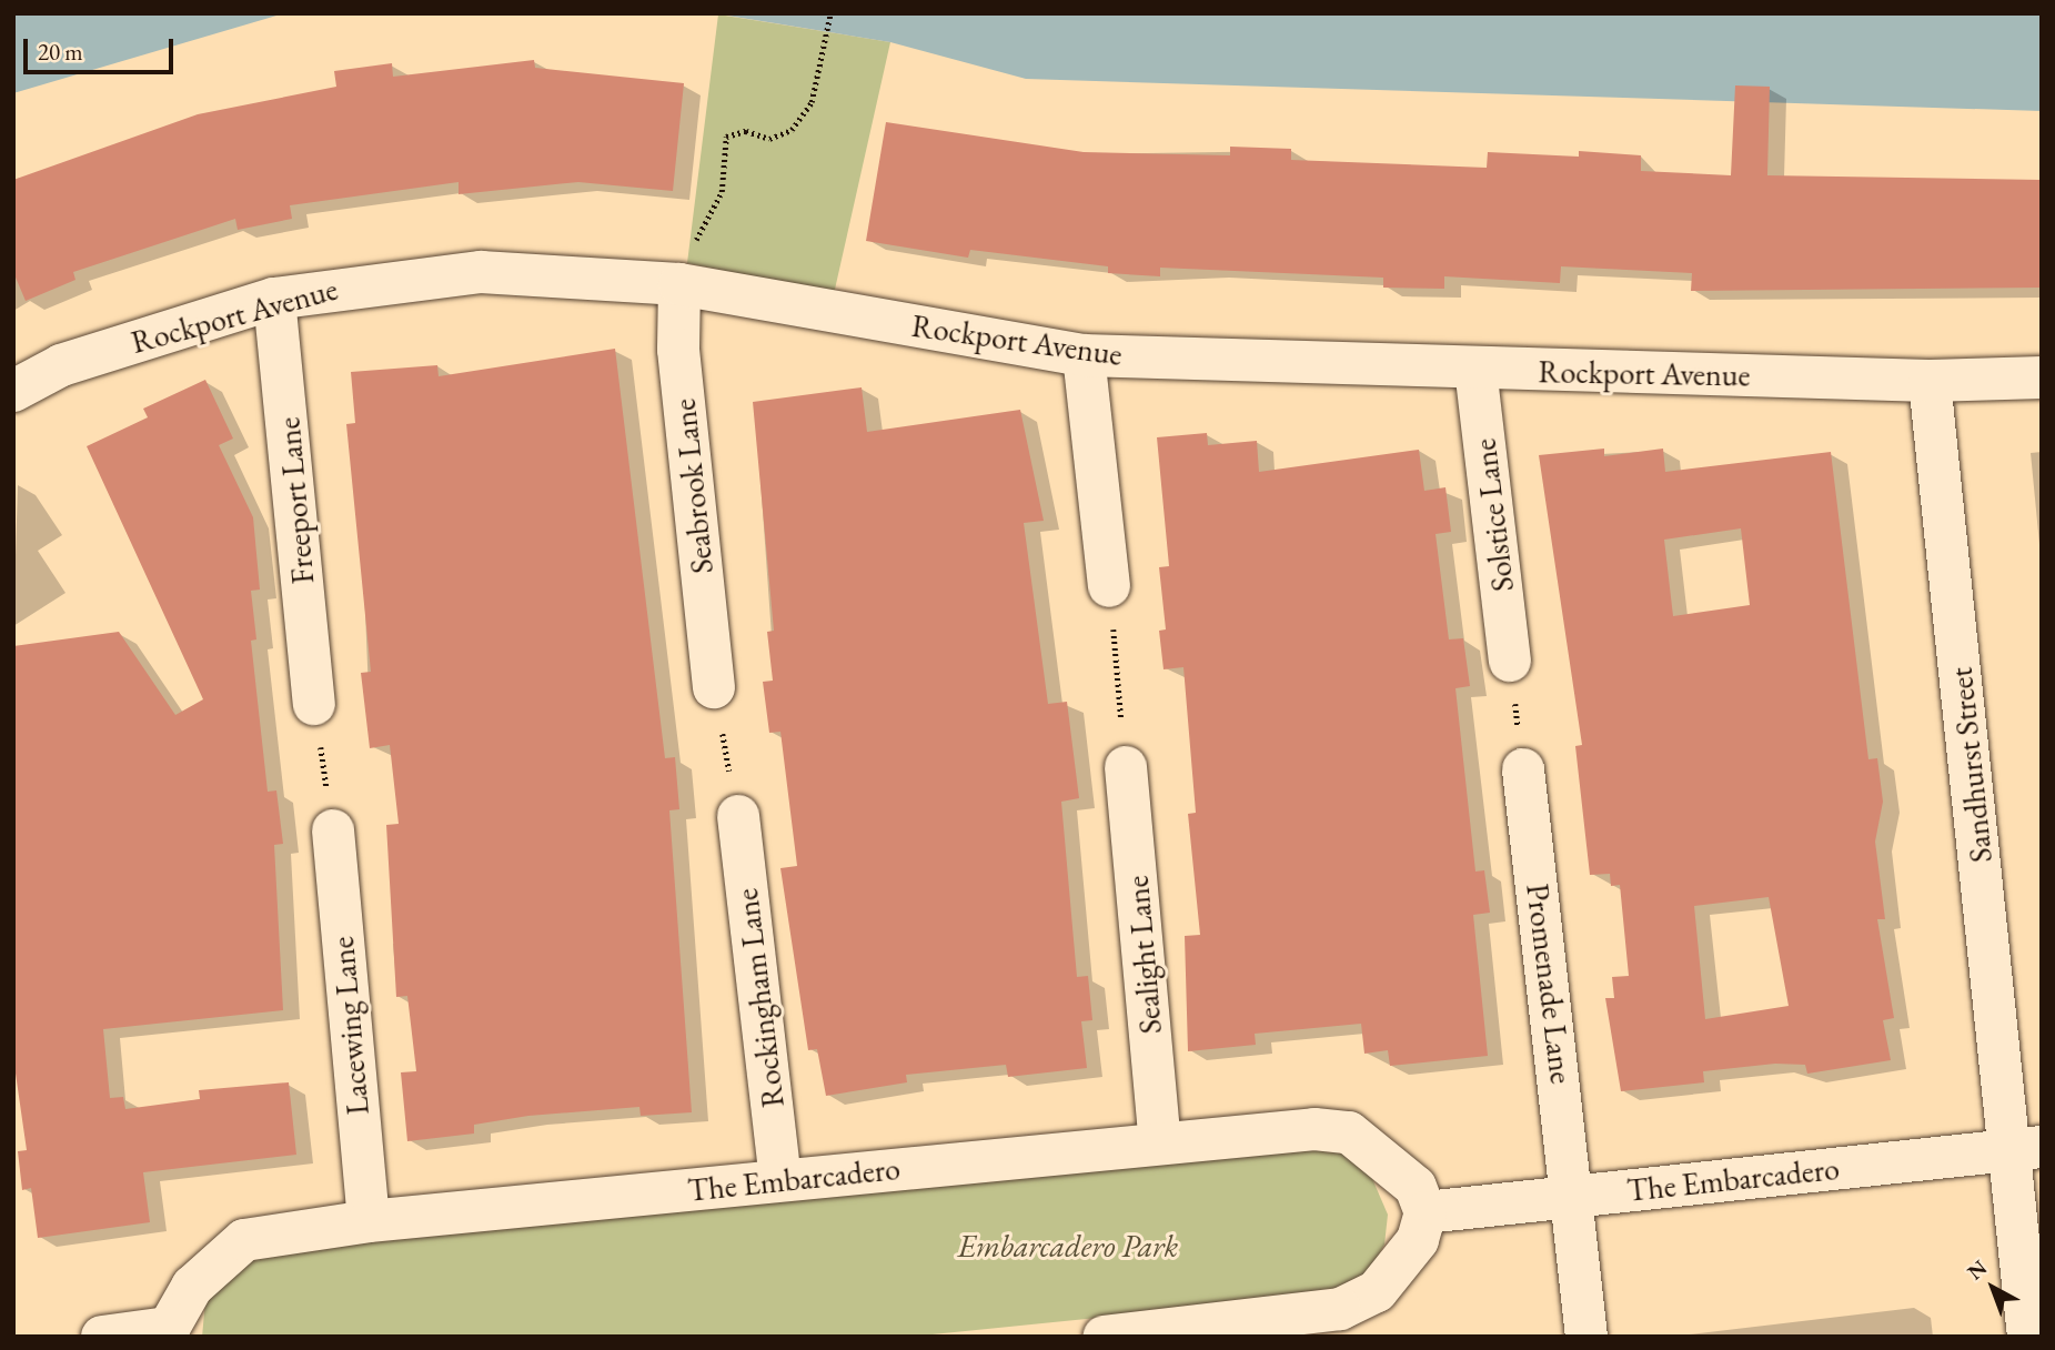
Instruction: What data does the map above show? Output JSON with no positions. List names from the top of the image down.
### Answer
{
  "streets": {
    "street": [
      "Rockport Avenue",
      "Seabrook Lane",
      "Freeport Lane",
      "Solstice Lane",
      "Sandhurst Street",
      "Sealight Lane",
      "Promenade Lane",
      "Rockingham Lane",
      "Lacewing Lane",
      "The Embarcadero"
    ]
  },
  "crossings": [
    ["Rockport Avenue", "Seabrook Lane"],
    ["Rockport Avenue", "Freeport Lane"],
    ["Rockport Avenue", "Solstice Lane"],
    ["Rockport Avenue", "Sandhurst Street"],
    ["Sandhurst Street", "The Embarcadero"],
    ["Sealight Lane", "The Embarcadero"],
    ["Promenade Lane", "The Embarcadero"],
    ["Rockingham Lane", "The Embarcadero"],
    ["Lacewing Lane", "The Embarcadero"]
  ],
  "parks": ["Embarcadero Park"],
  "scale_bar": "20 m",
  "north": "top left"
}
